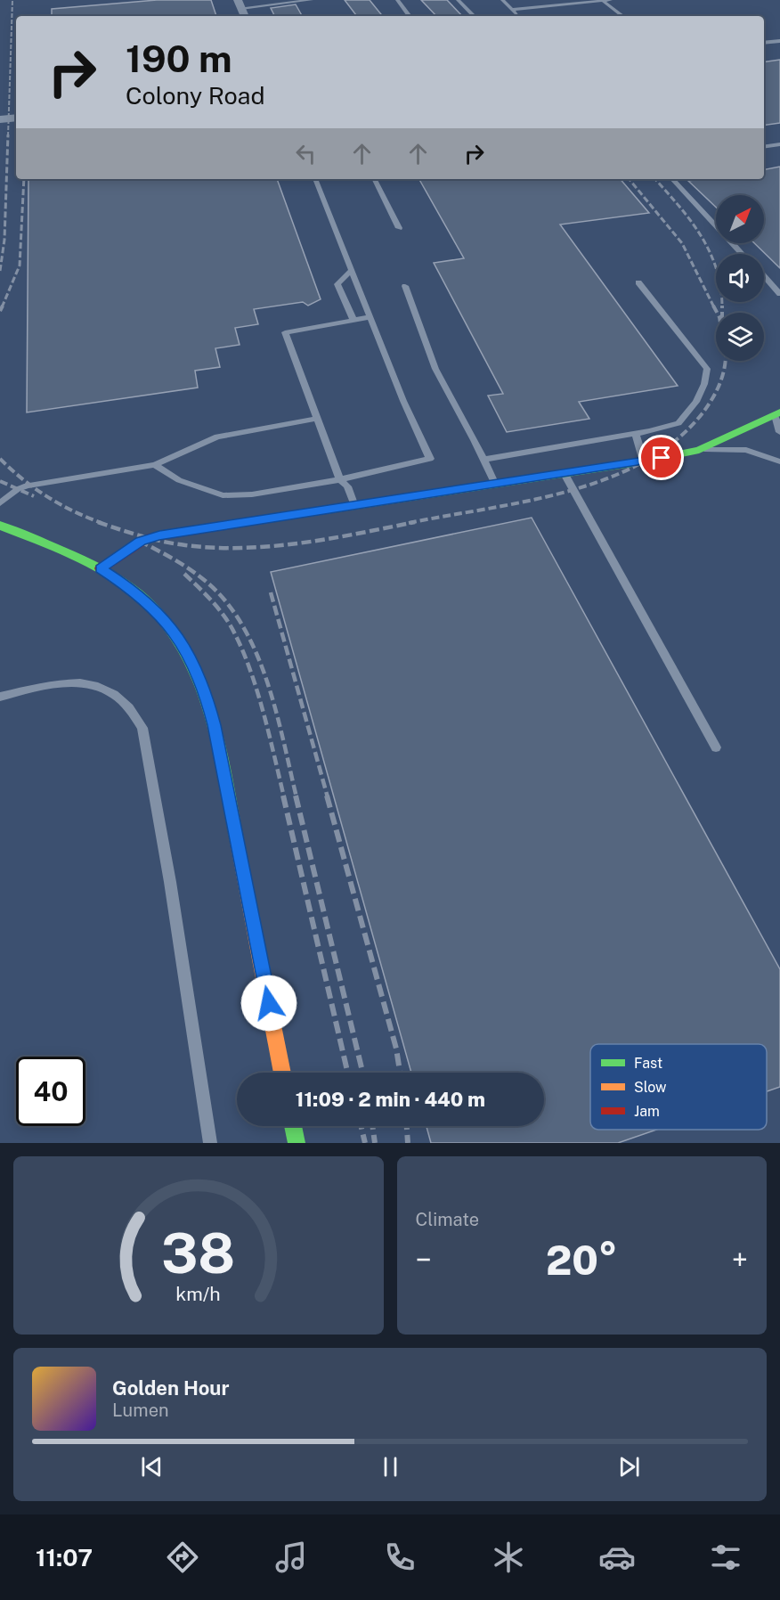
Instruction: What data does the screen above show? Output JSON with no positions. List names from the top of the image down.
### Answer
{
  "legend": ["Fast", "Slow", "Jam"],
  "north": "top right",
  "page": {
    "turn": ["190 m", "Colony Road"],
    "limit": "40",
    "trip": "11:09 · 2 min · 440 m",
    "tile": "Climate",
    "heat": ["−", "20°", "+"],
    "song": ["Golden Hour", "Lumen"],
    "tabs": "11:07",
    "gauge": ["38", "km/h"]
  }
}
